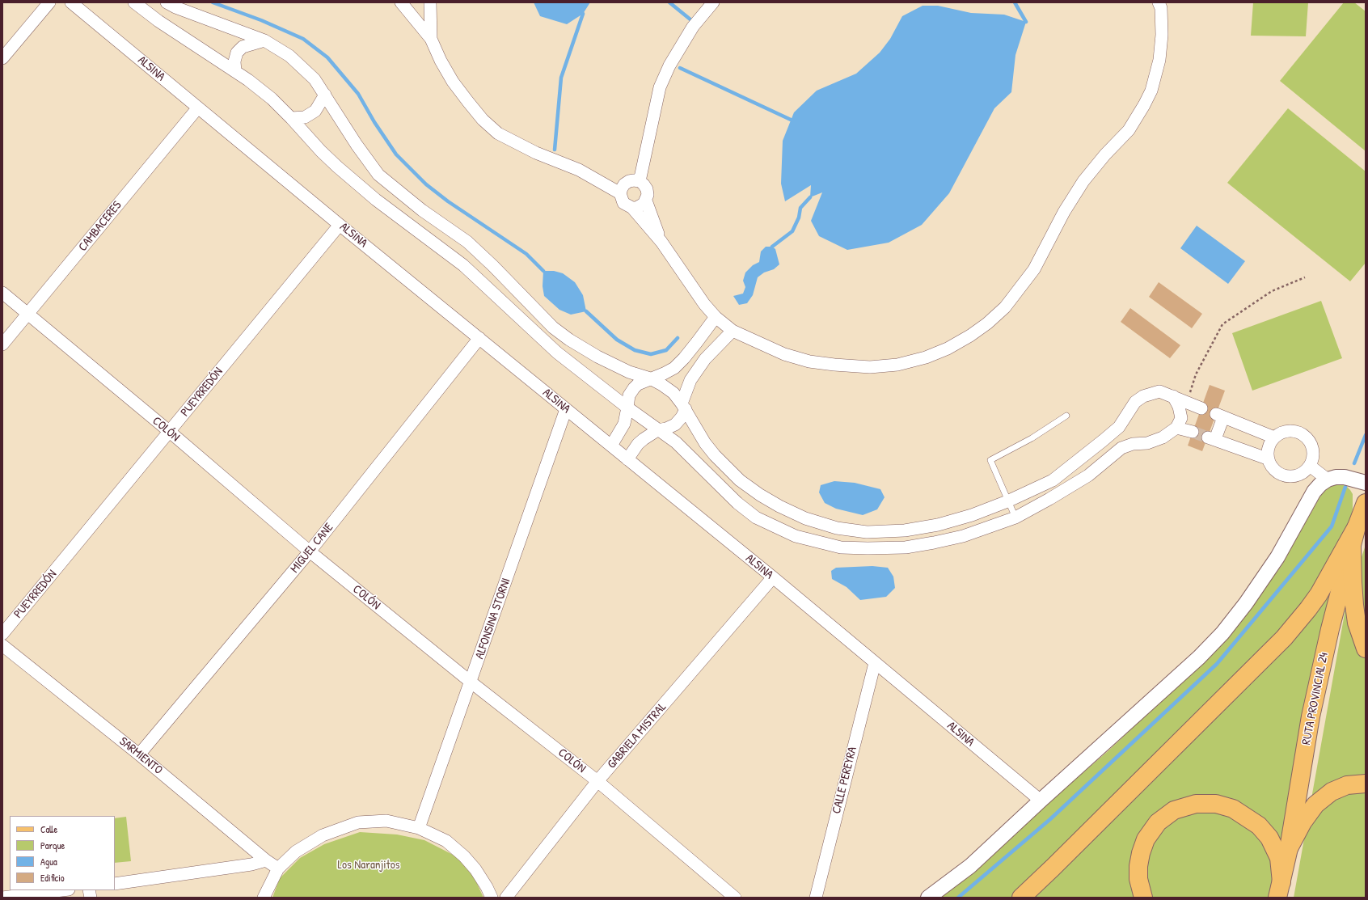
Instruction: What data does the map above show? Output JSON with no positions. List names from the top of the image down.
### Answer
{
  "streets": {
    "main road": ["RUTA PROVINCIAL 24"],
    "street": [
      "ALSINA",
      "CAMBACERES",
      "PUEYRREDÓN",
      "COLÓN",
      "MIGUEL CANE",
      "ALFONSINA STORNI",
      "GABRIELA MISTRAL",
      "SARMIENTO",
      "CALLE PEREYRA"
    ]
  },
  "crossings": [
    ["ALSINA", "CAMBACERES"],
    ["ALSINA", "PUEYRREDÓN"],
    ["ALSINA", "MIGUEL CANE"],
    ["ALSINA", "ALFONSINA STORNI"],
    ["ALSINA", "GABRIELA MISTRAL"],
    ["ALSINA", "CALLE PEREYRA"],
    ["CAMBACERES", "COLÓN"],
    ["PUEYRREDÓN", "COLÓN"],
    ["COLÓN", "MIGUEL CANE"],
    ["COLÓN", "ALFONSINA STORNI"],
    ["COLÓN", "GABRIELA MISTRAL"],
    ["MIGUEL CANE", "SARMIENTO"]
  ],
  "parks": ["Los Naranjitos"],
  "legend": [
    "Calle",
    "Parque",
    "Agua",
    "Edificio"
  ]
}
